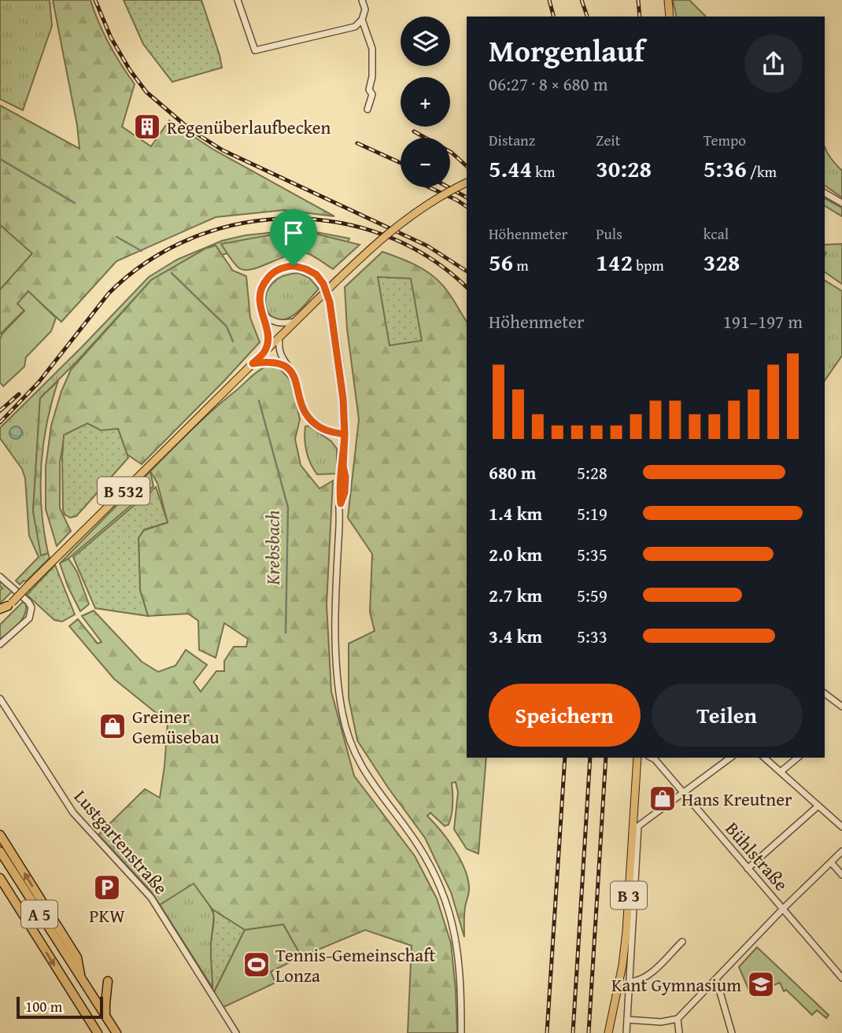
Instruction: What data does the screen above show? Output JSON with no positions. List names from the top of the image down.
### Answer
{
  "streets": {
    "highway": ["A 5"],
    "main road": ["B 532", "B 3"],
    "street": ["Lustgartenstraße", "Bühlstraße"]
  },
  "water": ["Krebsbach"],
  "places": {
    "building": ["Regenüberlaufbecken"],
    "shop": ["Greiner Gemüsebau", "Hans Kreutner"],
    "parking": ["PKW"],
    "sports": ["Tennis-Gemeinschaft Lonza"],
    "school or university": ["Kant Gymnasium"]
  },
  "scale_bar": "100 m",
  "page": {
    "map_buttons": ["+", "−"],
    "heading": ["Morgenlauf", "06:27 · 8 × 680 m"],
    "stats": [
      ["Distanz", "5.44 km"],
      ["Zeit", "30:28"],
      ["Tempo", "5:36 /km"],
      ["Höhenmeter", "56 m"],
      ["Puls", "142 bpm"],
      ["kcal", "328"]
    ],
    "chart": ["Höhenmeter", "191–197 m"],
    "list": [
      {
        "name": "680 m",
        "note": "5:28"
      },
      {
        "name": "1.4 km",
        "note": "5:19"
      },
      {
        "name": "2.0 km",
        "note": "5:35"
      },
      {
        "name": "2.7 km",
        "note": "5:59"
      },
      {
        "name": "3.4 km",
        "note": "5:33"
      }
    ],
    "buttons": ["Speichern", "Teilen"],
    "scale": "100 m"
  }
}
